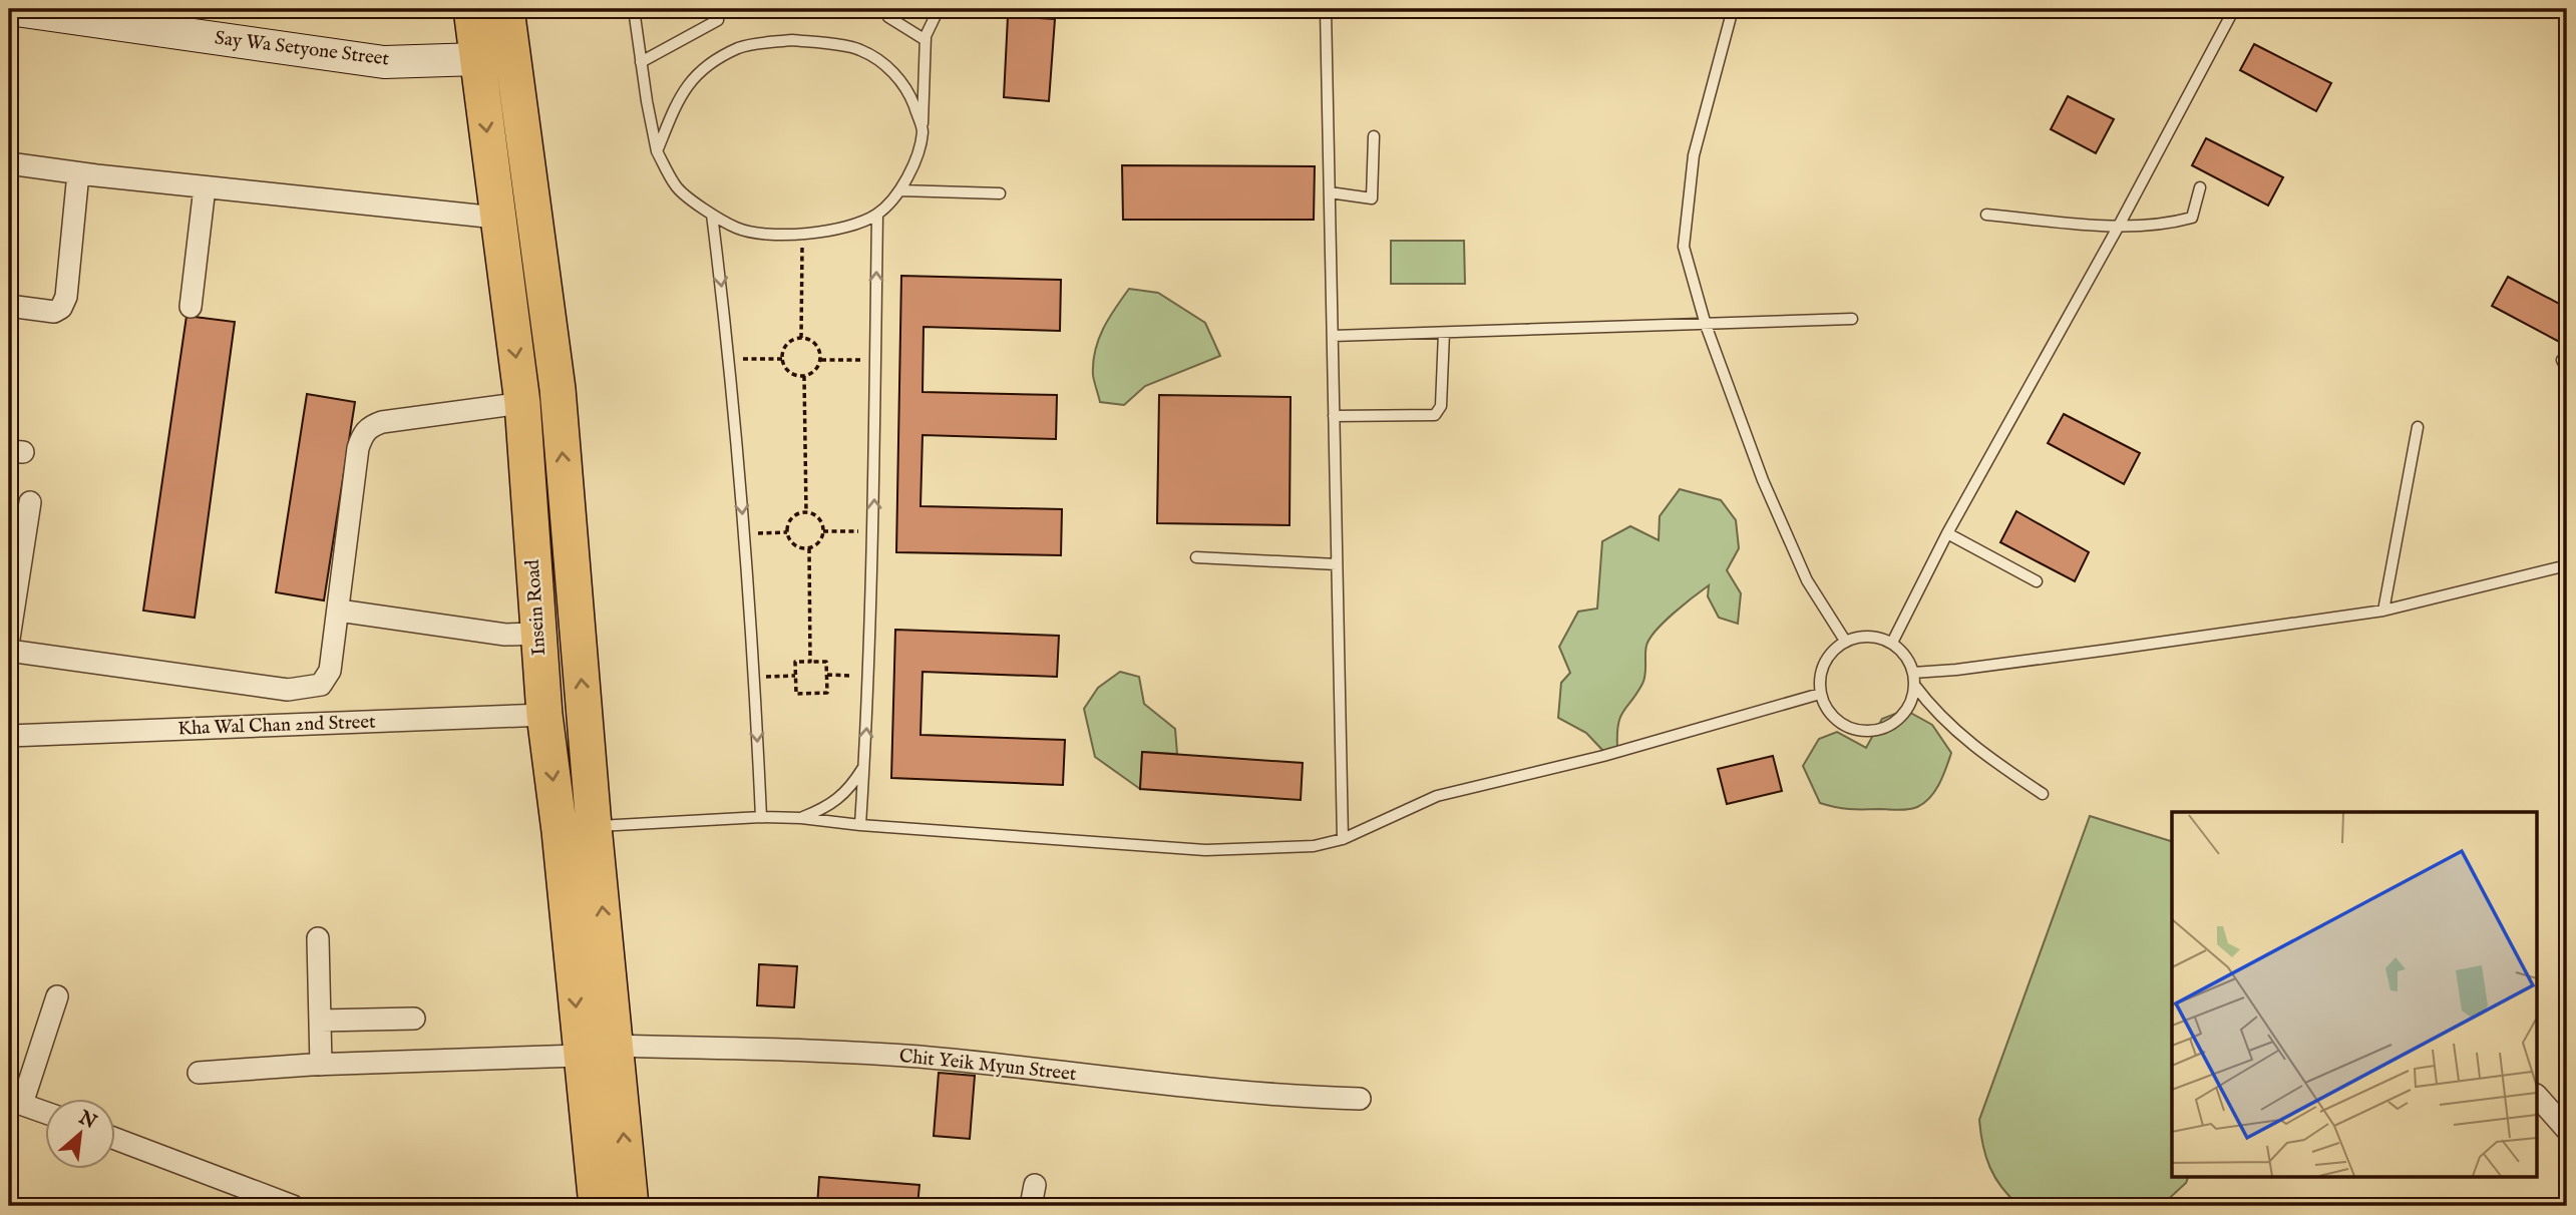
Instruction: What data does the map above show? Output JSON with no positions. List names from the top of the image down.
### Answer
{
  "streets": {
    "main road": ["Say Wa Setyone Street", "Insein Road"],
    "street": ["Kha Wal Chan 2nd Street", "Chit Yeik Myun Street"]
  },
  "crossings": [
    ["Say Wa Setyone Street", "Insein Road"],
    ["Insein Road", "Kha Wal Chan 2nd Street"],
    ["Insein Road", "Chit Yeik Myun Street"]
  ],
  "north": "top right"
}
